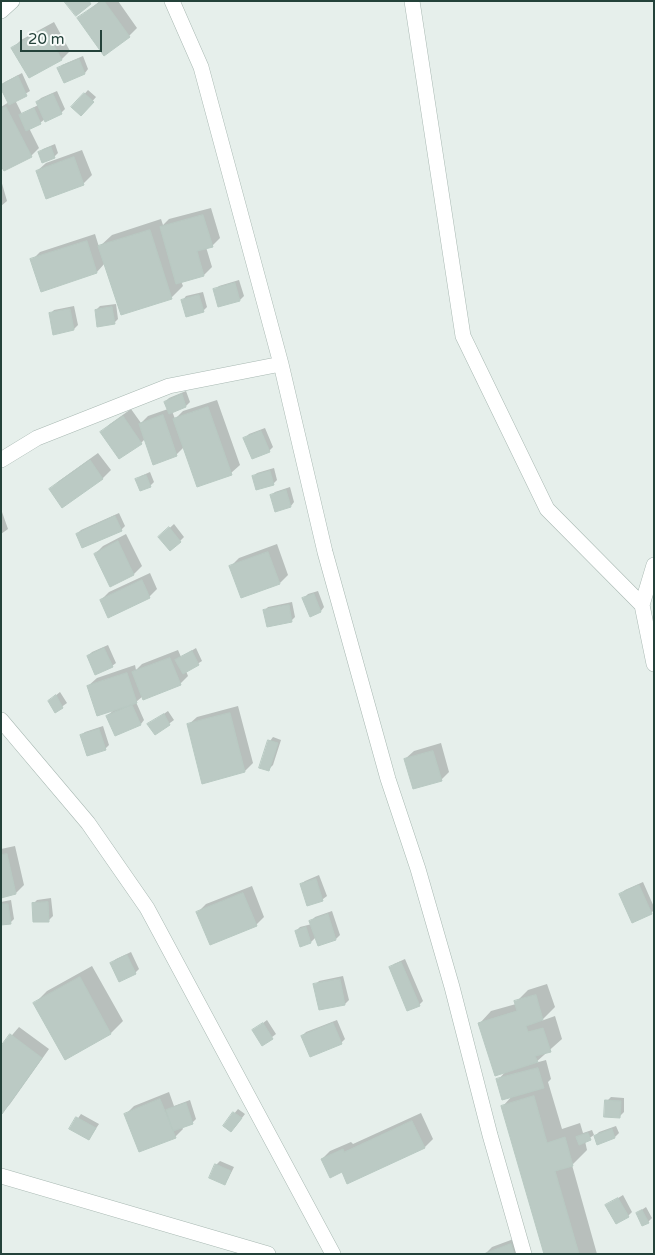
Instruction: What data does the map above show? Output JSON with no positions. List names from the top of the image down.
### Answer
{
  "scale_bar": "20 m"
}
